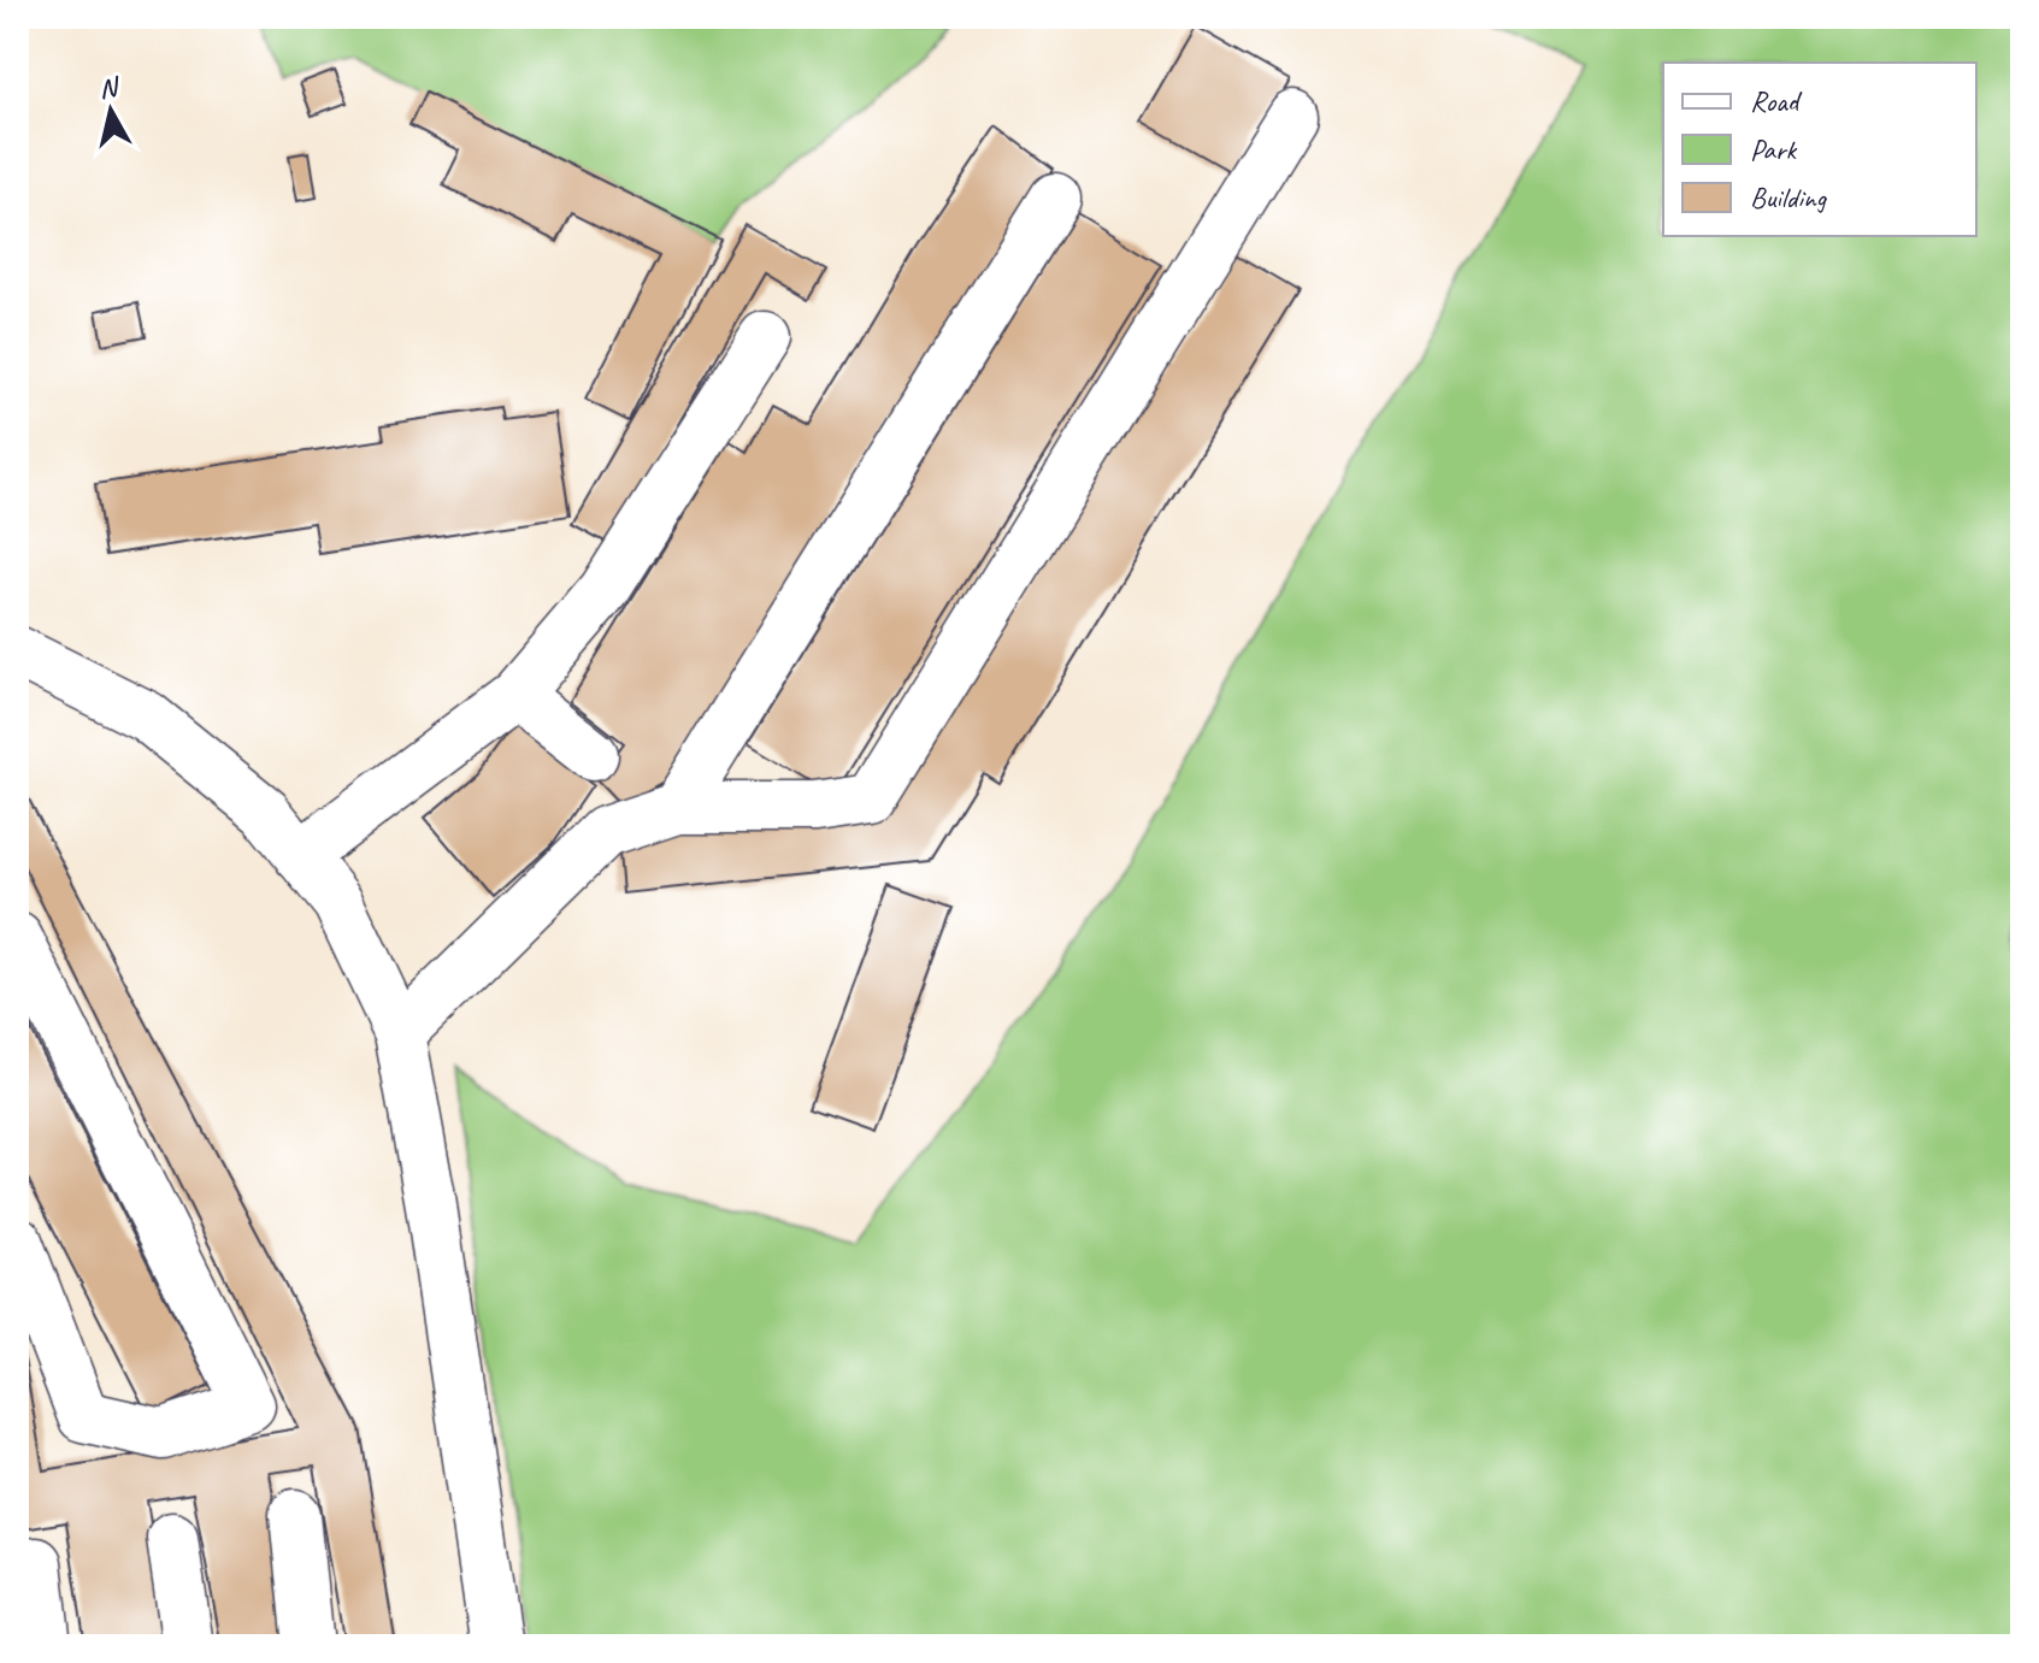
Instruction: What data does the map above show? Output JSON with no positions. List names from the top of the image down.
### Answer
{
  "legend": ["Road", "Park", "Building"],
  "north": "top"
}
